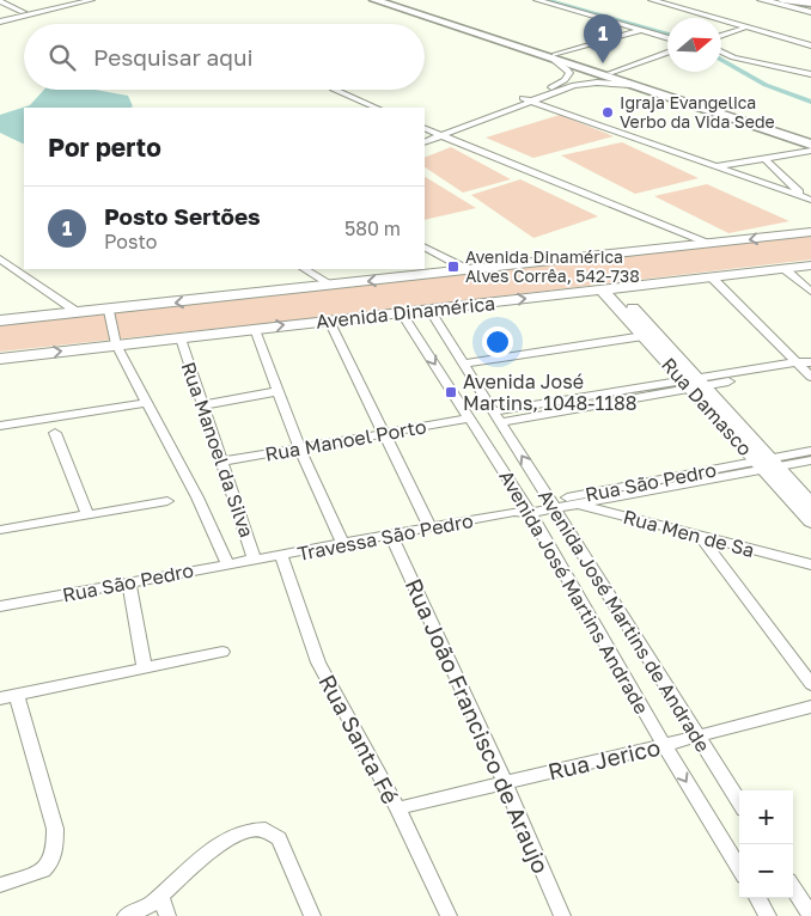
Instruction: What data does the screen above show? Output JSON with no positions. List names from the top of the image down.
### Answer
{
  "streets": {
    "main road": ["Avenida Dinamérica", "Rua Damasco"],
    "street": [
      "Rua Manoel Porto",
      "Rua Manoel da Silva",
      "Rua São Pedro",
      "Rua Men de Sa",
      "Travessa São Pedro",
      "Avenida José Martins Andrade",
      "Avenida José Martins de Andrade",
      "Rua João Francisco de Araujo",
      "Rua Santa Fé",
      "Rua Jerico"
    ]
  },
  "crossings": [
    ["Avenida Dinamérica", "Rua Damasco"],
    ["Avenida Dinamérica", "Rua Manoel da Silva"],
    ["Avenida Dinamérica", "Avenida José Martins Andrade"],
    ["Avenida Dinamérica", "Avenida José Martins de Andrade"],
    ["Rua Damasco", "Rua São Pedro"],
    ["Rua Manoel Porto", "Rua Manoel da Silva"],
    ["Rua Manoel Porto", "Avenida José Martins Andrade"],
    ["Rua Manoel da Silva", "Rua São Pedro"],
    ["Rua Manoel da Silva", "Travessa São Pedro"],
    ["Rua São Pedro", "Rua Men de Sa"],
    ["Rua São Pedro", "Travessa São Pedro"],
    ["Rua São Pedro", "Avenida José Martins Andrade"],
    ["Rua São Pedro", "Avenida José Martins de Andrade"],
    ["Travessa São Pedro", "Avenida José Martins Andrade"],
    ["Travessa São Pedro", "Rua João Francisco de Araujo"],
    ["Travessa São Pedro", "Rua Santa Fé"],
    ["Avenida José Martins Andrade", "Rua Jerico"],
    ["Avenida José Martins de Andrade", "Rua Jerico"],
    ["Rua João Francisco de Araujo", "Rua Jerico"],
    ["Rua Santa Fé", "Rua Jerico"]
  ],
  "places": {
    "other": ["Igraja Evangelica Verbo da Vida Sede"],
    "transit": ["Avenida Dinamérica Alves Corrêa, 542-738", "Avenida José Martins, 1048-1188"]
  },
  "north": "right",
  "page": {
    "pins": "1",
    "search": "Pesquisar aqui",
    "heading": "Por perto",
    "list": [
      {
        "mark": "1",
        "name": "Posto Sertões",
        "note": "Posto",
        "value": "580 m"
      }
    ],
    "map_buttons": ["+", "−"]
  }
}
